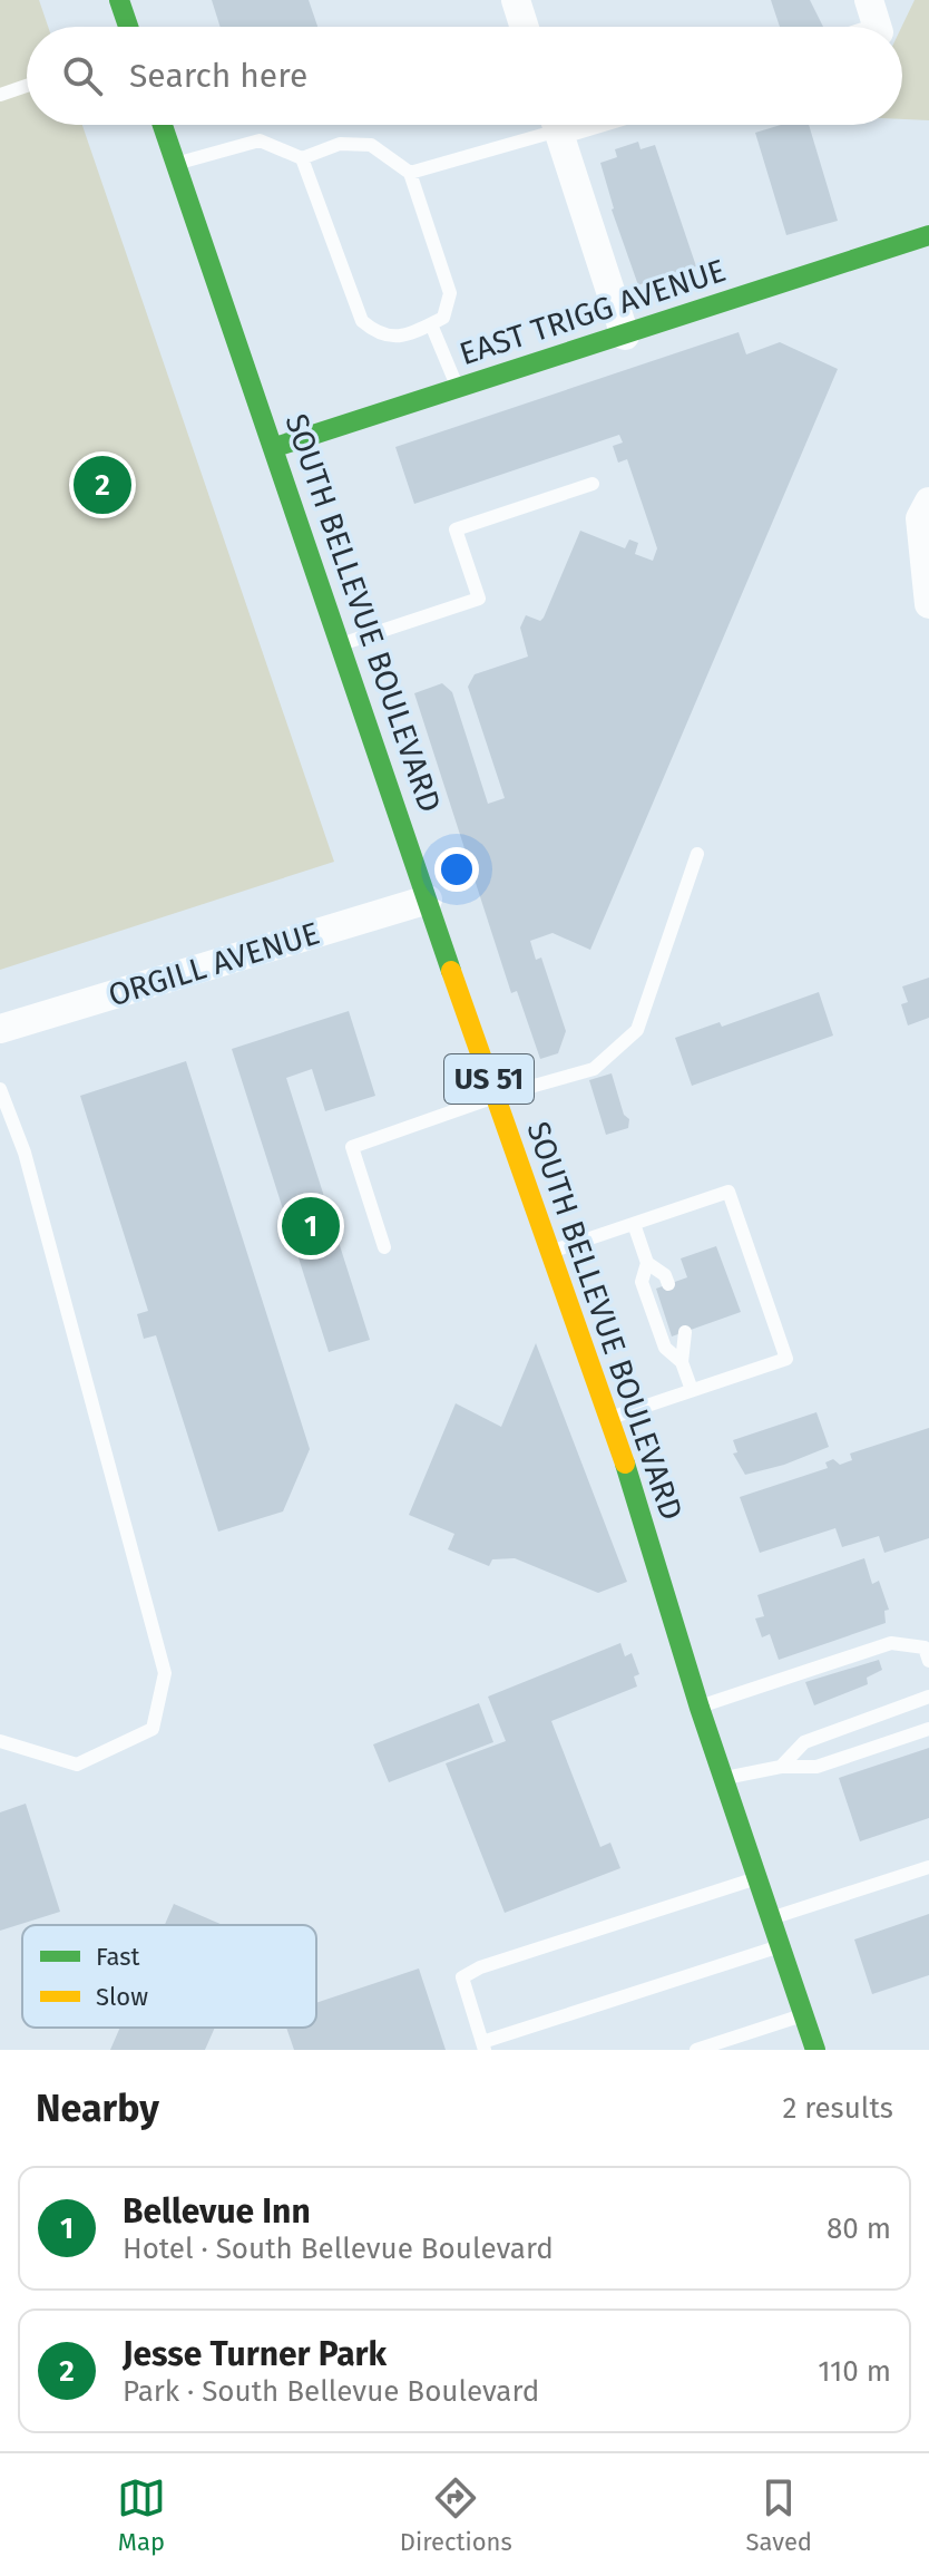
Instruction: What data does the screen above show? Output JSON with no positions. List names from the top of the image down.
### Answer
{
  "streets": {
    "main road": ["EAST TRIGG AVENUE", "SOUTH BELLEVUE BOULEVARD", "US 51"],
    "street": ["ORGILL AVENUE"]
  },
  "crossings": [
    ["EAST TRIGG AVENUE", "SOUTH BELLEVUE BOULEVARD"],
    ["SOUTH BELLEVUE BOULEVARD", "ORGILL AVENUE"]
  ],
  "legend": ["Fast", "Slow"],
  "page": {
    "search": "Search here",
    "pins": ["2", "1"],
    "heading": ["Nearby", "2 results"],
    "list": [
      {
        "mark": "1",
        "name": "Bellevue Inn",
        "note": "Hotel · South Bellevue Boulevard",
        "value": "80 m"
      },
      {
        "mark": "2",
        "name": "Jesse Turner Park",
        "note": "Park · South Bellevue Boulevard",
        "value": "110 m"
      }
    ],
    "nav": ["Map", "Directions", "Saved"]
  }
}
